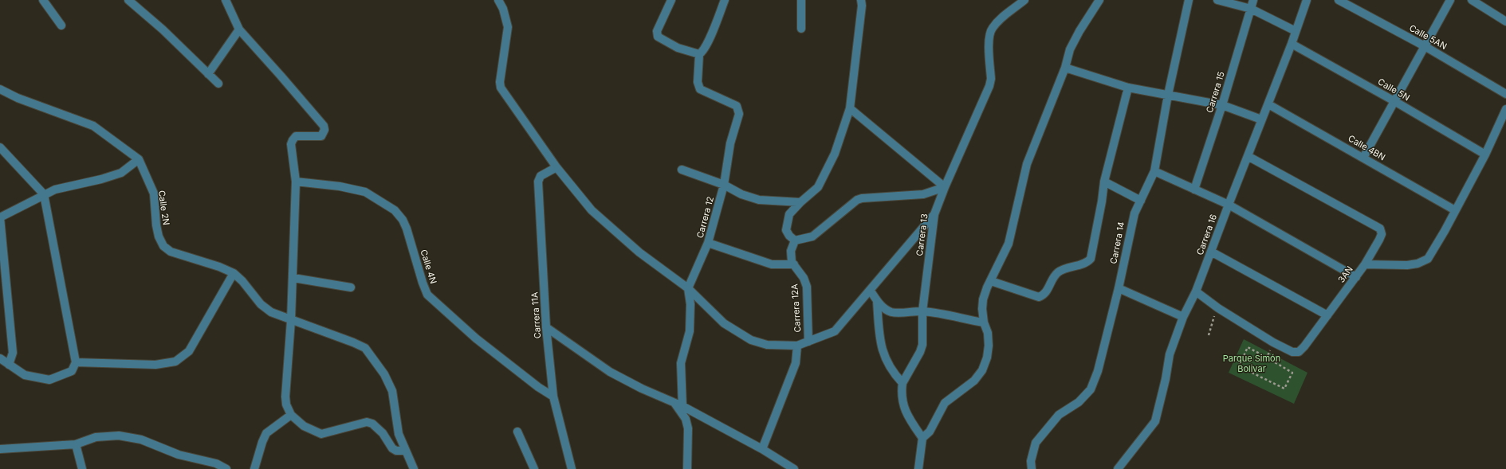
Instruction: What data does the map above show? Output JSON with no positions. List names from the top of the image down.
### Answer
{
  "streets": {
    "street": [
      "Calle 5AN",
      "Calle 5N",
      "Carrera 15",
      "Calle 4BN",
      "Calle 2N",
      "Carrera 12",
      "Carrera 13",
      "Carrera 16",
      "Carrera 14",
      "Calle 4N",
      "3AN",
      "Carrera 12A",
      "Carrera 11A"
    ]
  },
  "crossings": [
    ["Calle 5N", "Carrera 16"],
    ["Calle 4BN", "Carrera 16"],
    ["Carrera 16", "3AN"],
    ["Calle 4N", "Carrera 11A"]
  ],
  "parks": ["Parque Simón Bolivar"]
}
